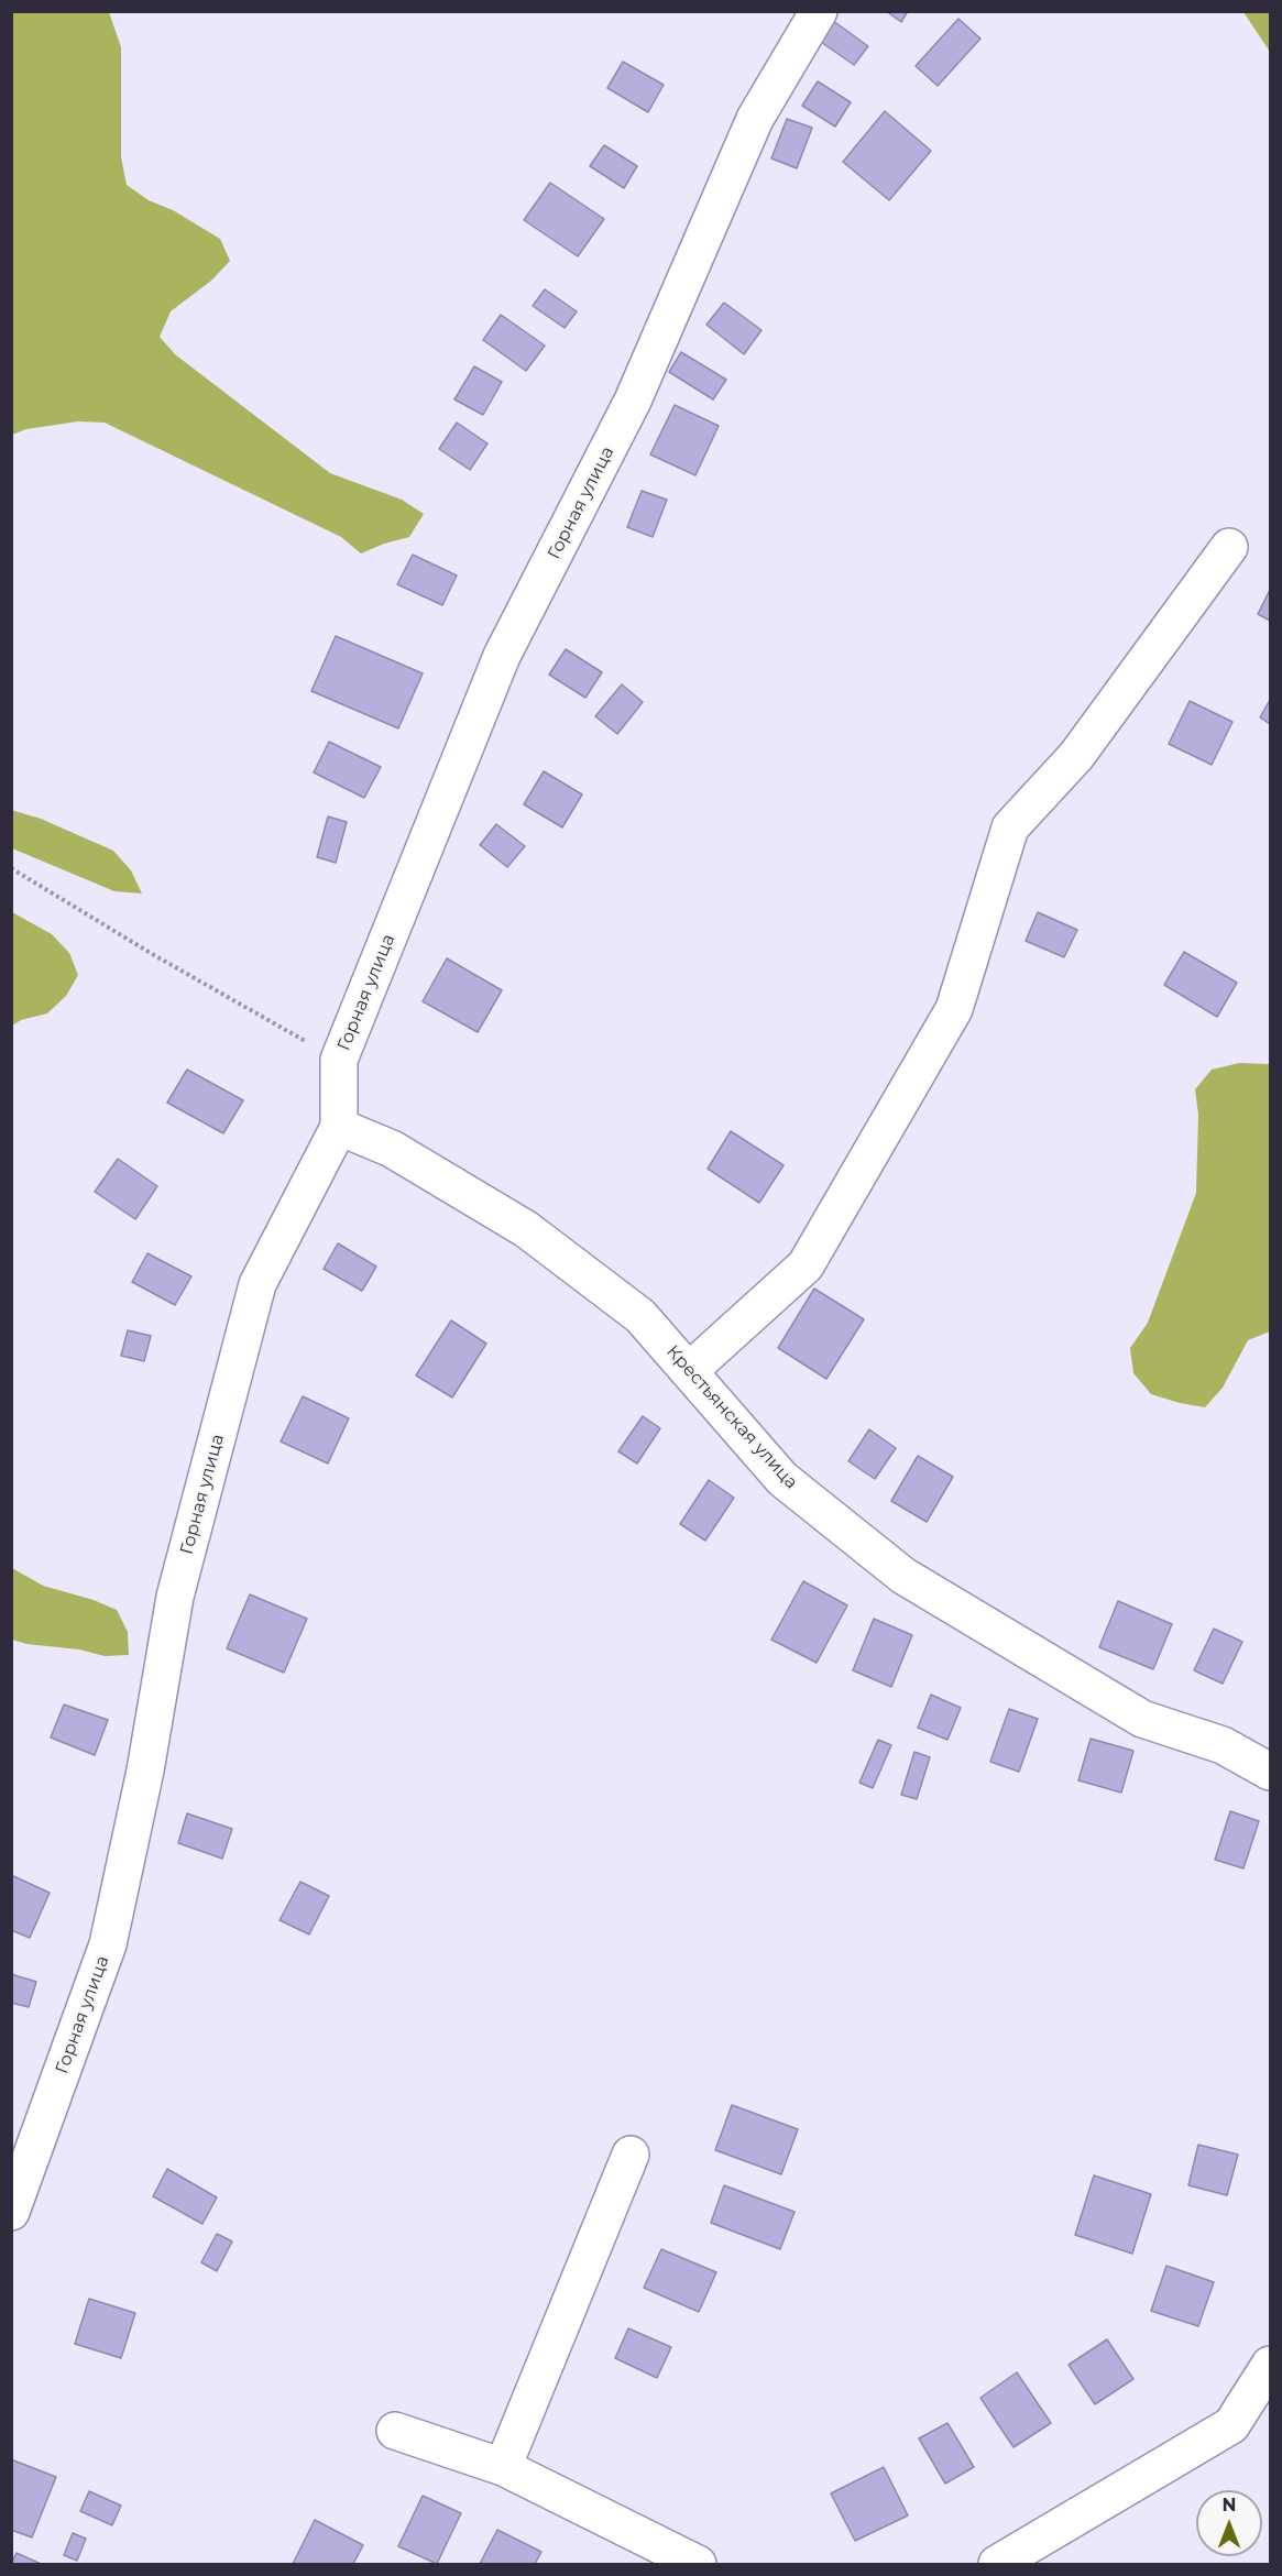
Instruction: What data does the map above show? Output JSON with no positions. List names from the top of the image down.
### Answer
{
  "streets": {
    "street": ["Горная улица", "Крестьянская улица"]
  },
  "crossings": [
    ["Горная улица", "Крестьянская улица"]
  ],
  "north": "top"
}
